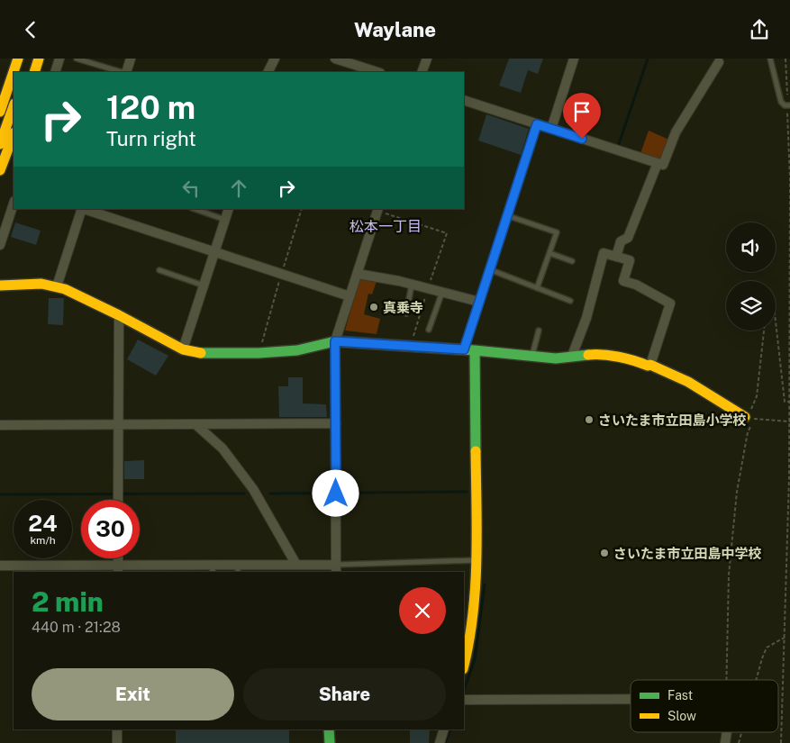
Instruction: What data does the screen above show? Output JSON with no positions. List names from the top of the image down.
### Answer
{
  "districts": ["松本一丁目"],
  "places": ["真乗寺", "さいたま市立田島小学校", "さいたま市立田島中学校"],
  "legend": ["Fast", "Slow"],
  "page": {
    "header": "Waylane",
    "turn": ["120 m", "Turn right"],
    "speed": "24 km/h",
    "limit": "30",
    "heading": ["2 min", "440 m · 21:28"],
    "buttons": ["Exit", "Share"]
  }
}
